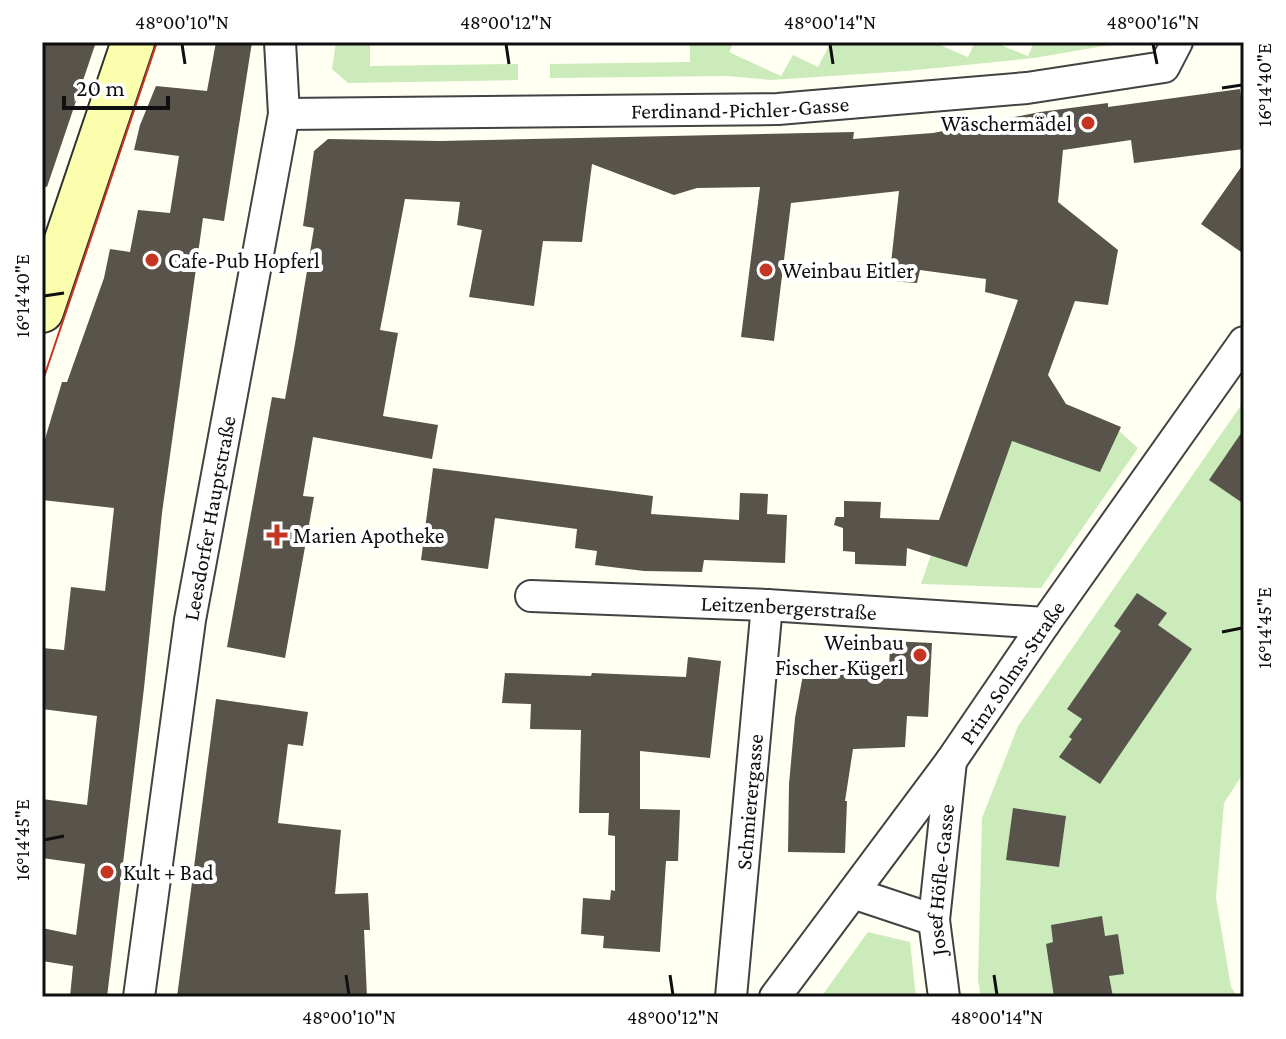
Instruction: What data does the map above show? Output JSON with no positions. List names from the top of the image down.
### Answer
{
  "streets": {
    "street": [
      "Ferdinand-Pichler-Gasse",
      "Leesdorfer Hauptstraße",
      "Leitzenbergerstraße",
      "Prinz Solms-Straße",
      "Schmierergasse",
      "Josef Höfle-Gasse"
    ]
  },
  "crossings": [
    ["Ferdinand-Pichler-Gasse", "Leesdorfer Hauptstraße"],
    ["Leitzenbergerstraße", "Prinz Solms-Straße"],
    ["Leitzenbergerstraße", "Schmierergasse"],
    ["Prinz Solms-Straße", "Josef Höfle-Gasse"]
  ],
  "places": {
    "other": [
      "Wäschermädel",
      "Cafe-Pub Hopferl",
      "Weinbau Eitler",
      "Weinbau Fischer-Kügerl",
      "Kult + Bad"
    ],
    "health": ["Marien Apotheke"]
  },
  "scale_bar": "20 m",
  "coordinates": [
    "48°00'10\"N",
    "48°00'12\"N",
    "48°00'14\"N",
    "48°00'16\"N",
    "16°14'40\"E",
    "16°14'45\"E"
  ]
}
